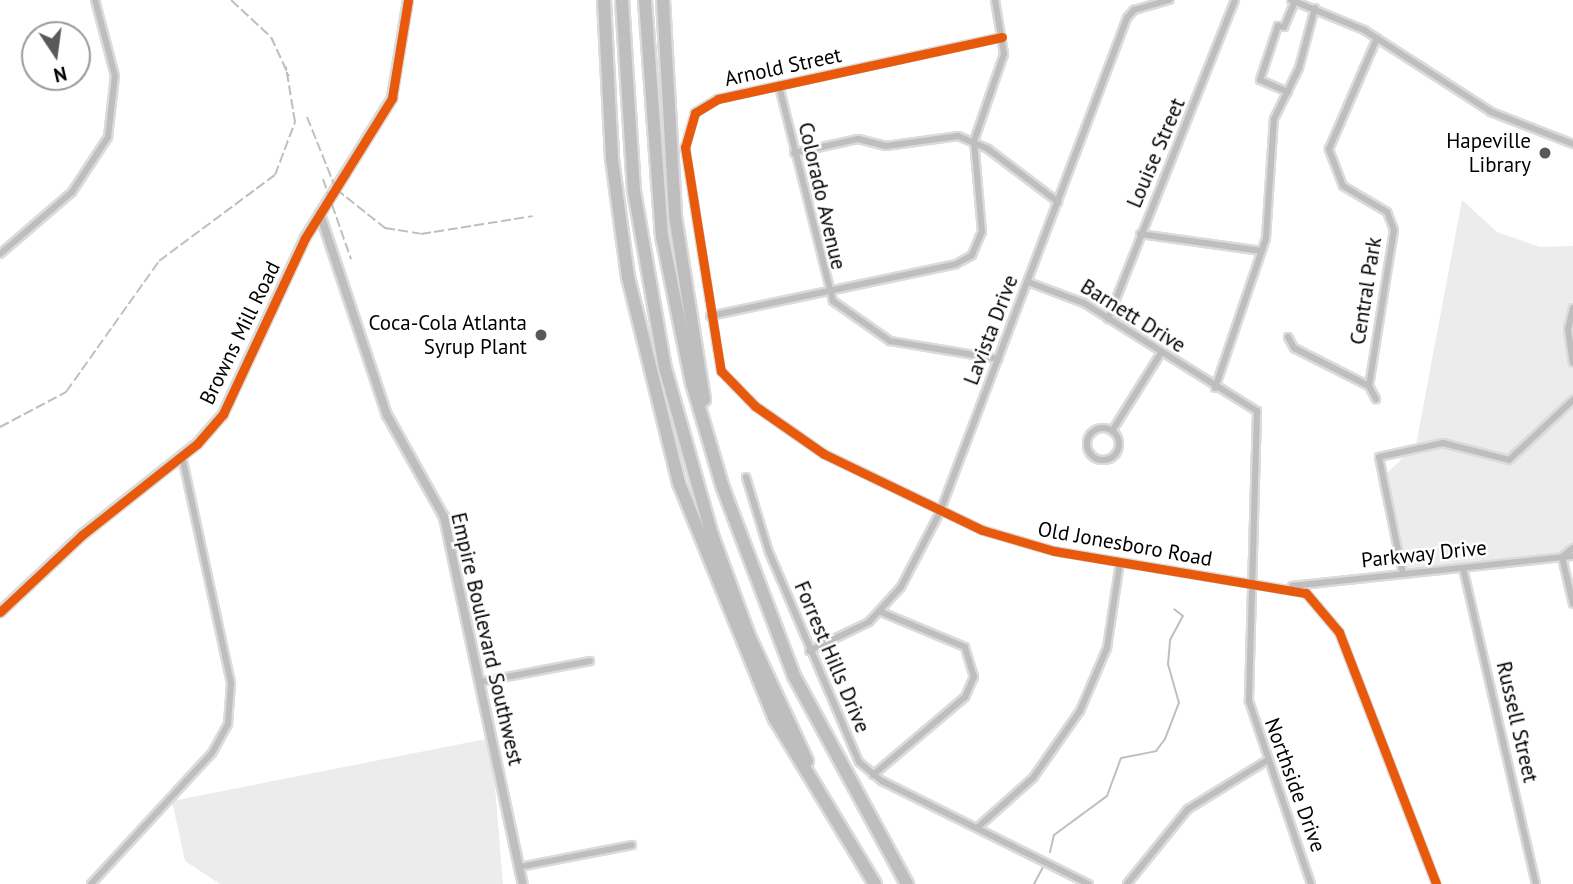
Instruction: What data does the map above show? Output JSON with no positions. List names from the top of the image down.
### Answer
{
  "streets": {
    "street": [
      "Arnold Street",
      "Louise Street",
      "Colorado Avenue",
      "Central Park",
      "Barnett Drive",
      "Lavista Drive",
      "Browns Mill Road",
      "Old Jonesboro Road",
      "Parkway Drive",
      "Empire Boulevard Southwest",
      "Forrest Hills Drive",
      "Russell Street",
      "Northside Drive"
    ]
  },
  "crossings": [
    ["Arnold Street", "Colorado Avenue"],
    ["Arnold Street", "Old Jonesboro Road"],
    ["Louise Street", "Barnett Drive"],
    ["Colorado Avenue", "Lavista Drive"],
    ["Barnett Drive", "Lavista Drive"],
    ["Barnett Drive", "Northside Drive"],
    ["Lavista Drive", "Old Jonesboro Road"],
    ["Browns Mill Road", "Empire Boulevard Southwest"],
    ["Old Jonesboro Road", "Parkway Drive"],
    ["Old Jonesboro Road", "Northside Drive"],
    ["Parkway Drive", "Russell Street"]
  ],
  "places": ["Hapeville Library", "Coca-Cola Atlanta Syrup Plant"],
  "north": "bottom"
}
